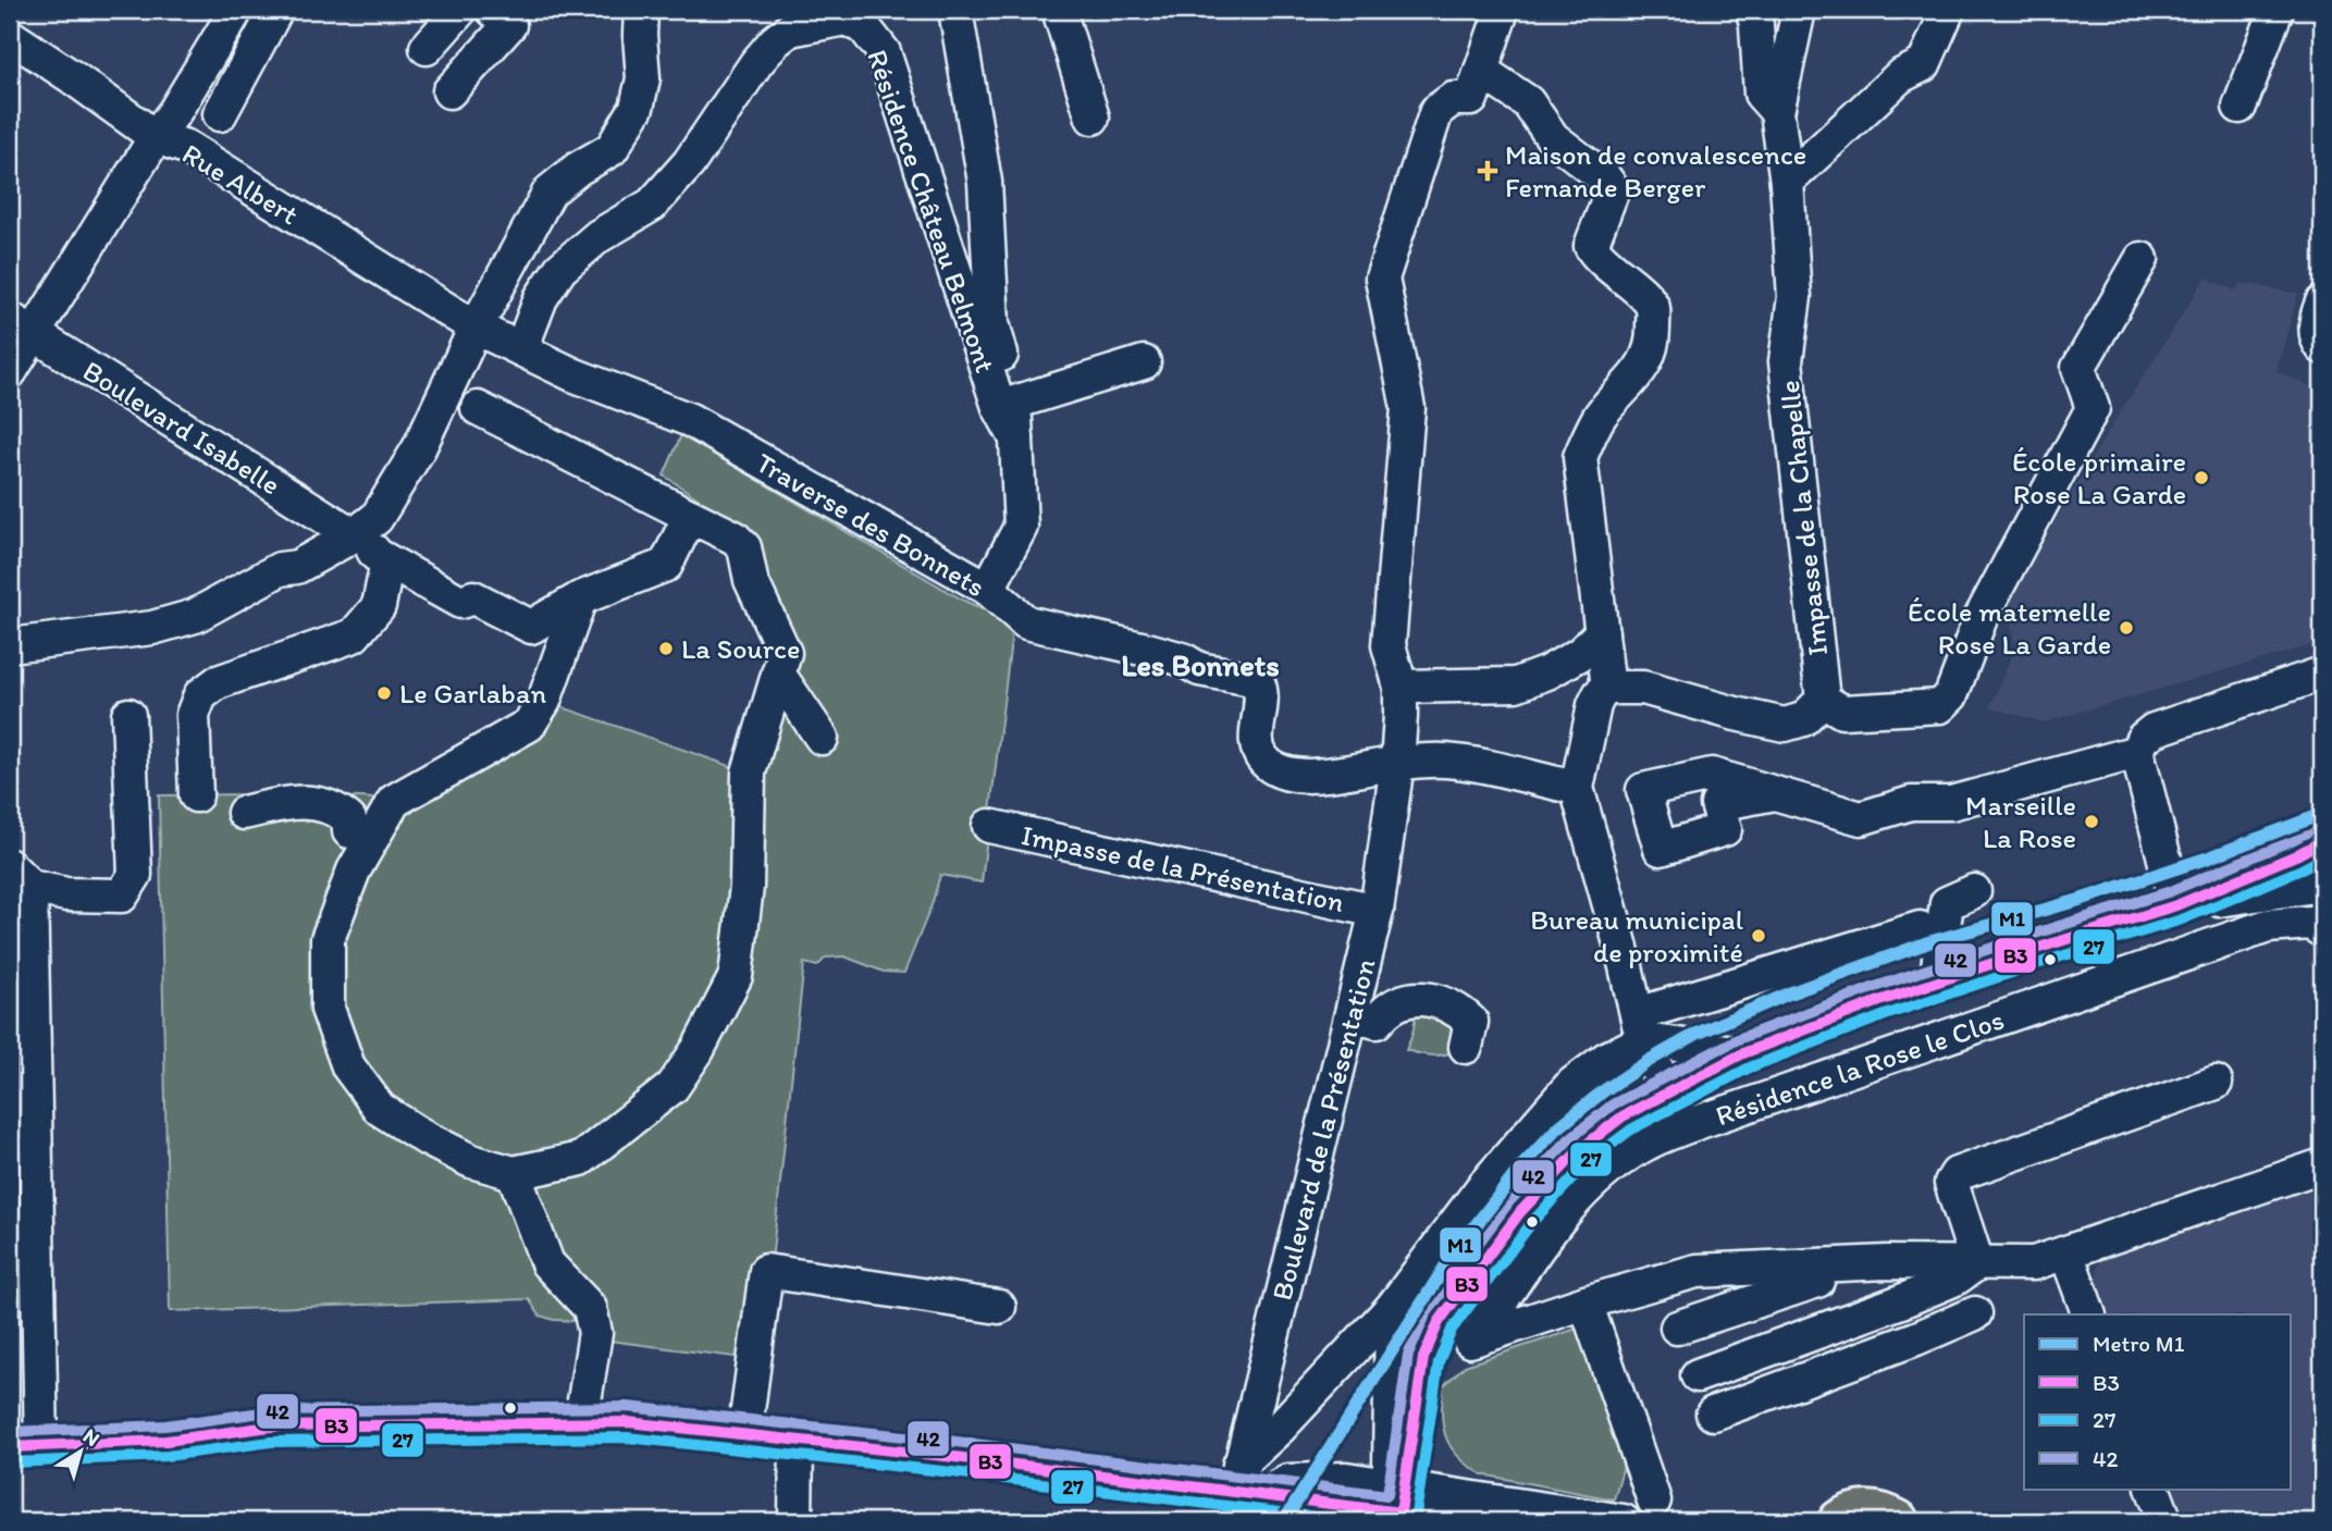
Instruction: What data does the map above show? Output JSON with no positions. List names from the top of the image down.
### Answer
{
  "streets": {
    "street": [
      "Rue Albert",
      "Résidence Château Belmont",
      "Boulevard Isabelle",
      "Impasse de la Chapelle",
      "Traverse des Bonnets",
      "Impasse de la Présentation",
      "Résidence la Rose le Clos",
      "Boulevard de la Présentation"
    ]
  },
  "crossings": [
    ["Rue Albert", "Traverse des Bonnets"],
    ["Résidence Château Belmont", "Traverse des Bonnets"],
    ["Traverse des Bonnets", "Boulevard de la Présentation"],
    ["Impasse de la Présentation", "Boulevard de la Présentation"]
  ],
  "districts": ["Les Bonnets"],
  "places": {
    "health": ["Maison de convalescence Fernande Berger"],
    "other": [
      "École primaire Rose La Garde",
      "École maternelle Rose La Garde",
      "La Source",
      "Le Garlaban",
      "Marseille La Rose",
      "Bureau municipal de proximité"
    ]
  },
  "lines": [
    "metro line M1",
    "transit line 42",
    "transit line B3",
    "transit line 27"
  ],
  "legend": [
    "Metro M1",
    "B3",
    "27",
    "42"
  ],
  "north": "top right"
}
